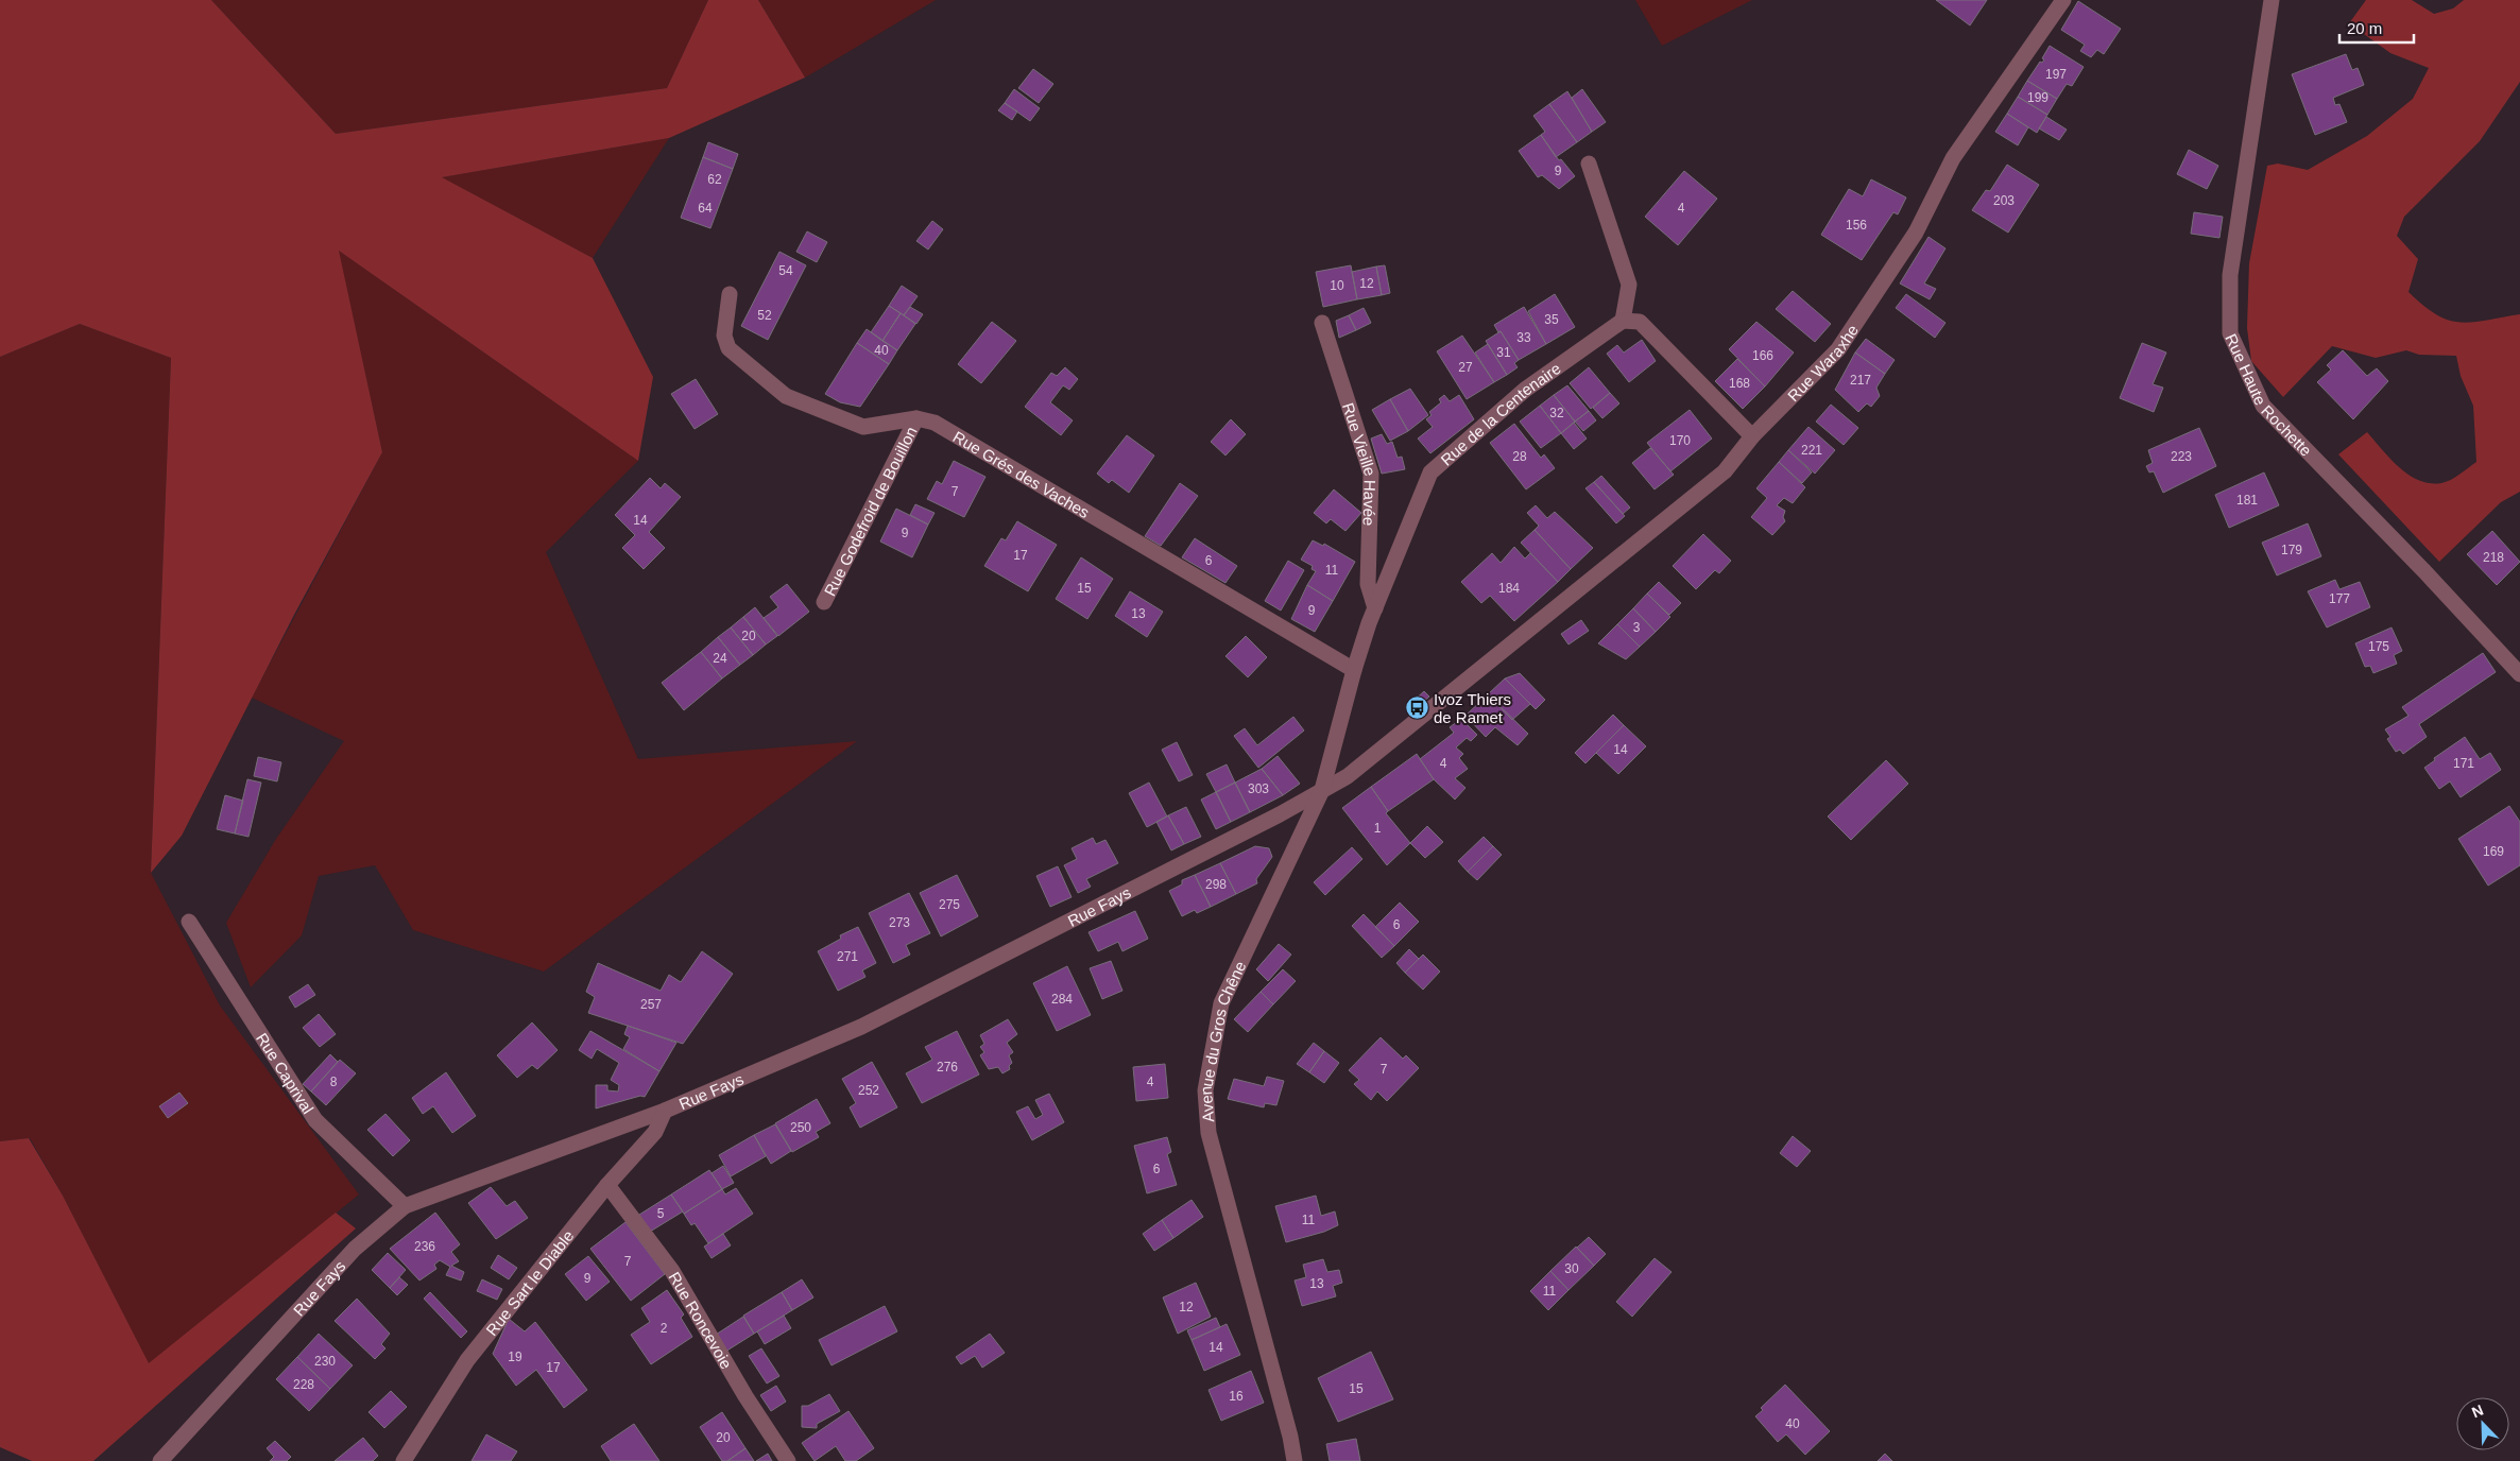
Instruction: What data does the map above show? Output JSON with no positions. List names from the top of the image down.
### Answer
{
  "streets": {
    "street": [
      "Rue Waraxhe",
      "Rue Haute Rochette",
      "Rue de la Centenaire",
      "Rue Vieille Havée",
      "Rue Grés des Vaches",
      "Rue Godefroid de Bouillon",
      "Rue Fays",
      "Avenue du Gros Chêne",
      "Rue Caprival",
      "Rue Sart le Diable",
      "Rue Roncevoie"
    ]
  },
  "crossings": [
    ["Rue Waraxhe", "Rue Fays"],
    ["Rue de la Centenaire", "Rue Vieille Havée"],
    ["Rue de la Centenaire", "Rue Grés des Vaches"],
    ["Rue de la Centenaire", "Rue Fays"],
    ["Rue de la Centenaire", "Avenue du Gros Chêne"],
    ["Rue Grés des Vaches", "Rue Godefroid de Bouillon"],
    ["Rue Fays", "Avenue du Gros Chêne"],
    ["Rue Fays", "Rue Caprival"],
    ["Rue Fays", "Rue Sart le Diable"],
    ["Rue Sart le Diable", "Rue Roncevoie"]
  ],
  "places": {
    "bus stop": ["Ivoz Thiers de Ramet"]
  },
  "house_numbers": [
    "197",
    "199",
    "9",
    "62",
    "203",
    "64",
    "4",
    "156",
    "54",
    "12",
    "10",
    "52",
    "35",
    "33",
    "40",
    "31",
    "166",
    "27",
    "217",
    "168",
    "32",
    "170",
    "221",
    "28",
    "223",
    "7",
    "181",
    "14",
    "9",
    "179",
    "17",
    "218",
    "6",
    "11",
    "15",
    "184",
    "177",
    "9",
    "13",
    "3",
    "20",
    "175",
    "24",
    "14",
    "4",
    "171",
    "303",
    "1",
    "169",
    "298",
    "275",
    "273",
    "6",
    "271",
    "284",
    "257",
    "276",
    "7",
    "8",
    "4",
    "252",
    "250",
    "6",
    "5",
    "11",
    "236",
    "7",
    "30",
    "9",
    "13",
    "11",
    "12",
    "2",
    "14",
    "19",
    "230",
    "17",
    "228",
    "15",
    "16",
    "40",
    "20"
  ],
  "scale_bar": "20 m",
  "north": "top left"
}
